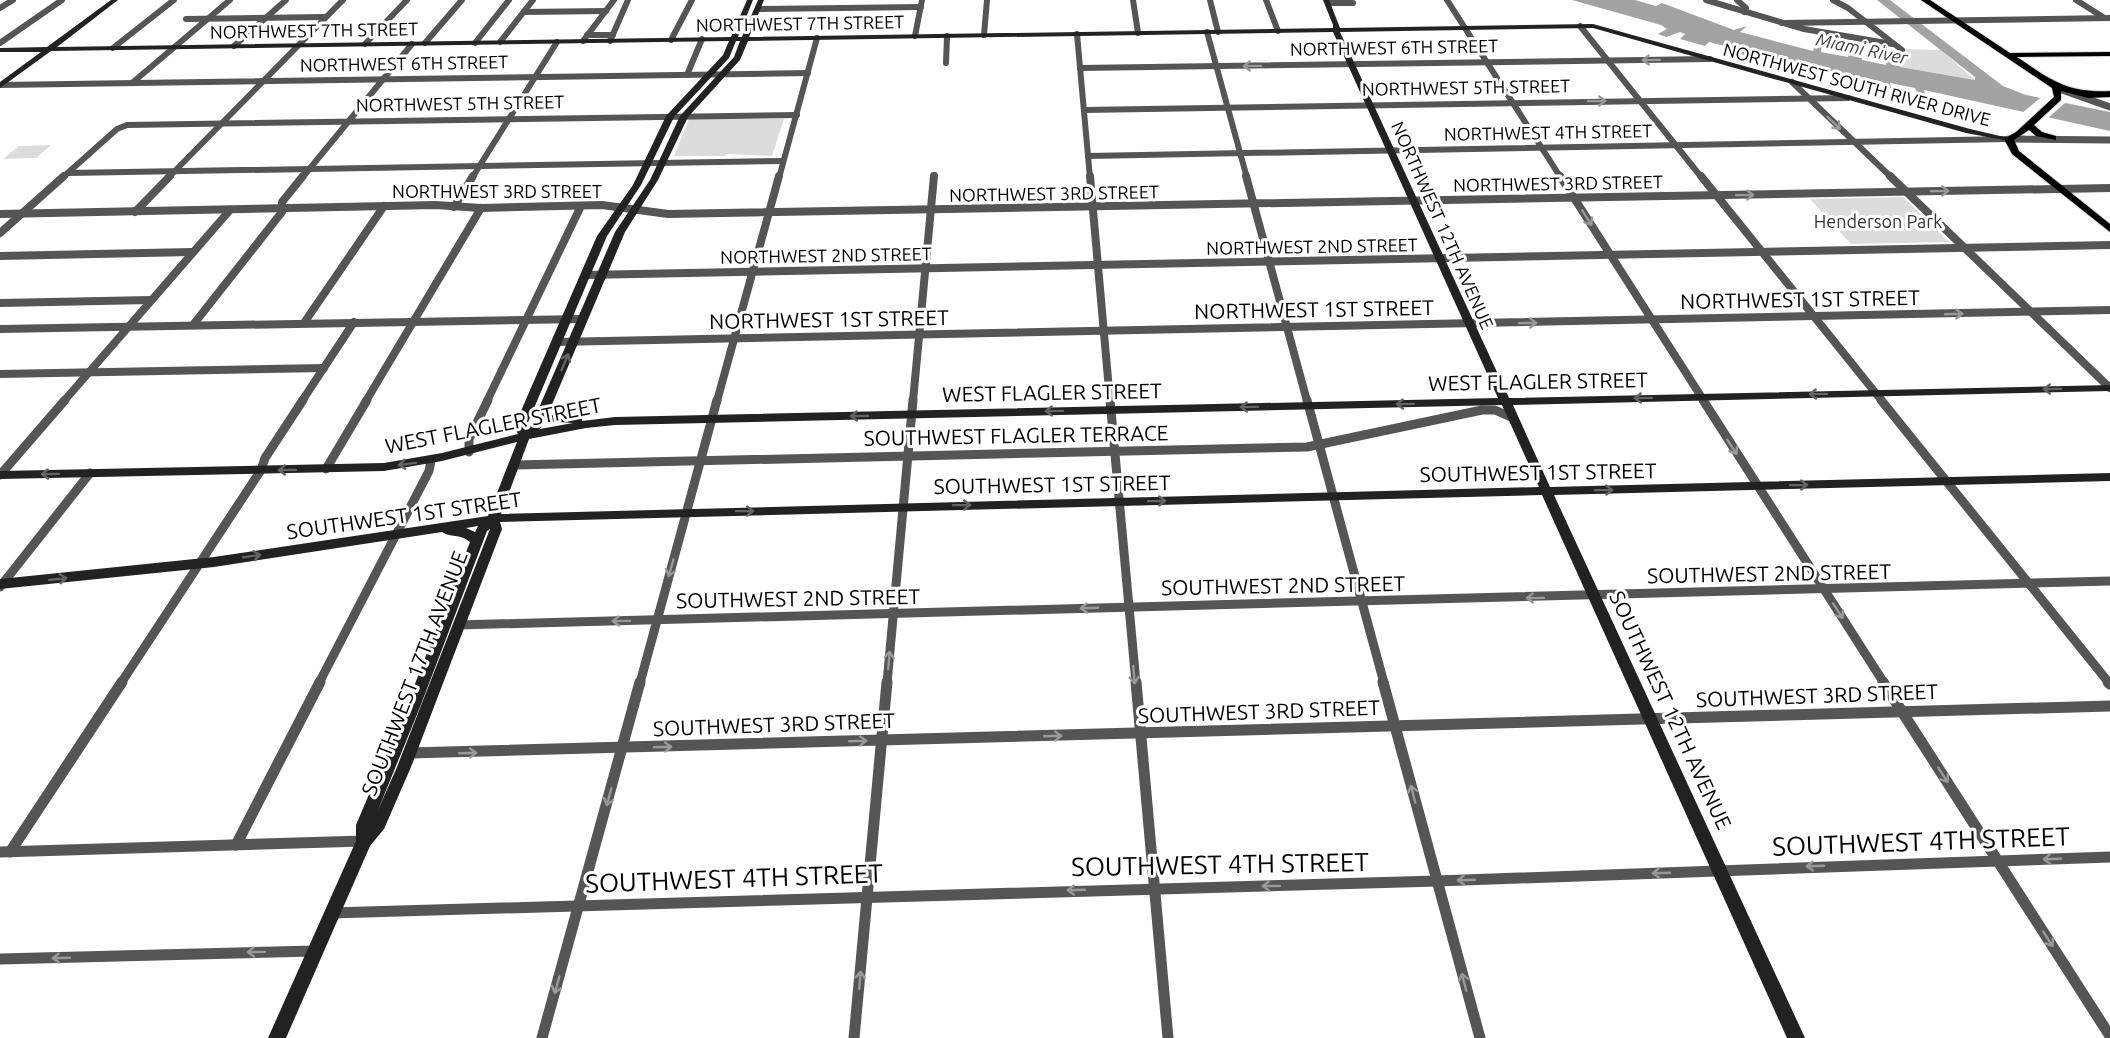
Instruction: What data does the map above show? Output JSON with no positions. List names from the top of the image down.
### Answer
{
  "streets": {
    "main road": [
      "NORTHWEST 7TH STREET",
      "NORTHWEST SOUTH RIVER DRIVE",
      "NORTHWEST 12TH AVENUE",
      "WEST FLAGLER STREET",
      "SOUTHWEST 1ST STREET",
      "SOUTHWEST 17TH AVENUE",
      "SOUTHWEST 12TH AVENUE"
    ],
    "street": [
      "NORTHWEST 6TH STREET",
      "NORTHWEST 5TH STREET",
      "NORTHWEST 4TH STREET",
      "NORTHWEST 3RD STREET",
      "NORTHWEST 2ND STREET",
      "NORTHWEST 1ST STREET",
      "SOUTHWEST FLAGLER TERRACE",
      "SOUTHWEST 2ND STREET",
      "SOUTHWEST 3RD STREET",
      "SOUTHWEST 4TH STREET"
    ]
  },
  "crossings": [
    ["NORTHWEST 7TH STREET", "NORTHWEST SOUTH RIVER DRIVE"],
    ["NORTHWEST 7TH STREET", "NORTHWEST 12TH AVENUE"],
    ["NORTHWEST 6TH STREET", "NORTHWEST SOUTH RIVER DRIVE"],
    ["NORTHWEST 6TH STREET", "NORTHWEST 12TH AVENUE"],
    ["NORTHWEST SOUTH RIVER DRIVE", "NORTHWEST 5TH STREET"],
    ["NORTHWEST SOUTH RIVER DRIVE", "NORTHWEST 4TH STREET"],
    ["NORTHWEST 5TH STREET", "NORTHWEST 12TH AVENUE"],
    ["NORTHWEST 4TH STREET", "NORTHWEST 12TH AVENUE"],
    ["NORTHWEST 3RD STREET", "NORTHWEST 12TH AVENUE"],
    ["NORTHWEST 12TH AVENUE", "NORTHWEST 2ND STREET"],
    ["NORTHWEST 12TH AVENUE", "NORTHWEST 1ST STREET"],
    ["NORTHWEST 12TH AVENUE", "WEST FLAGLER STREET"],
    ["NORTHWEST 12TH AVENUE", "SOUTHWEST 12TH AVENUE"],
    ["WEST FLAGLER STREET", "SOUTHWEST 17TH AVENUE"],
    ["WEST FLAGLER STREET", "SOUTHWEST 12TH AVENUE"],
    ["SOUTHWEST FLAGLER TERRACE", "SOUTHWEST 17TH AVENUE"],
    ["SOUTHWEST FLAGLER TERRACE", "SOUTHWEST 12TH AVENUE"],
    ["SOUTHWEST 1ST STREET", "SOUTHWEST 17TH AVENUE"],
    ["SOUTHWEST 1ST STREET", "SOUTHWEST 12TH AVENUE"],
    ["SOUTHWEST 2ND STREET", "SOUTHWEST 17TH AVENUE"],
    ["SOUTHWEST 2ND STREET", "SOUTHWEST 12TH AVENUE"],
    ["SOUTHWEST 17TH AVENUE", "SOUTHWEST 3RD STREET"],
    ["SOUTHWEST 17TH AVENUE", "SOUTHWEST 4TH STREET"],
    ["SOUTHWEST 3RD STREET", "SOUTHWEST 12TH AVENUE"],
    ["SOUTHWEST 12TH AVENUE", "SOUTHWEST 4TH STREET"]
  ],
  "one_way": [
    "WEST FLAGLER STREET",
    "SOUTHWEST 1ST STREET",
    "SOUTHWEST 2ND STREET",
    "SOUTHWEST 3RD STREET",
    "SOUTHWEST 4TH STREET"
  ],
  "water": ["Miami River"],
  "parks": ["Henderson Park"]
}
